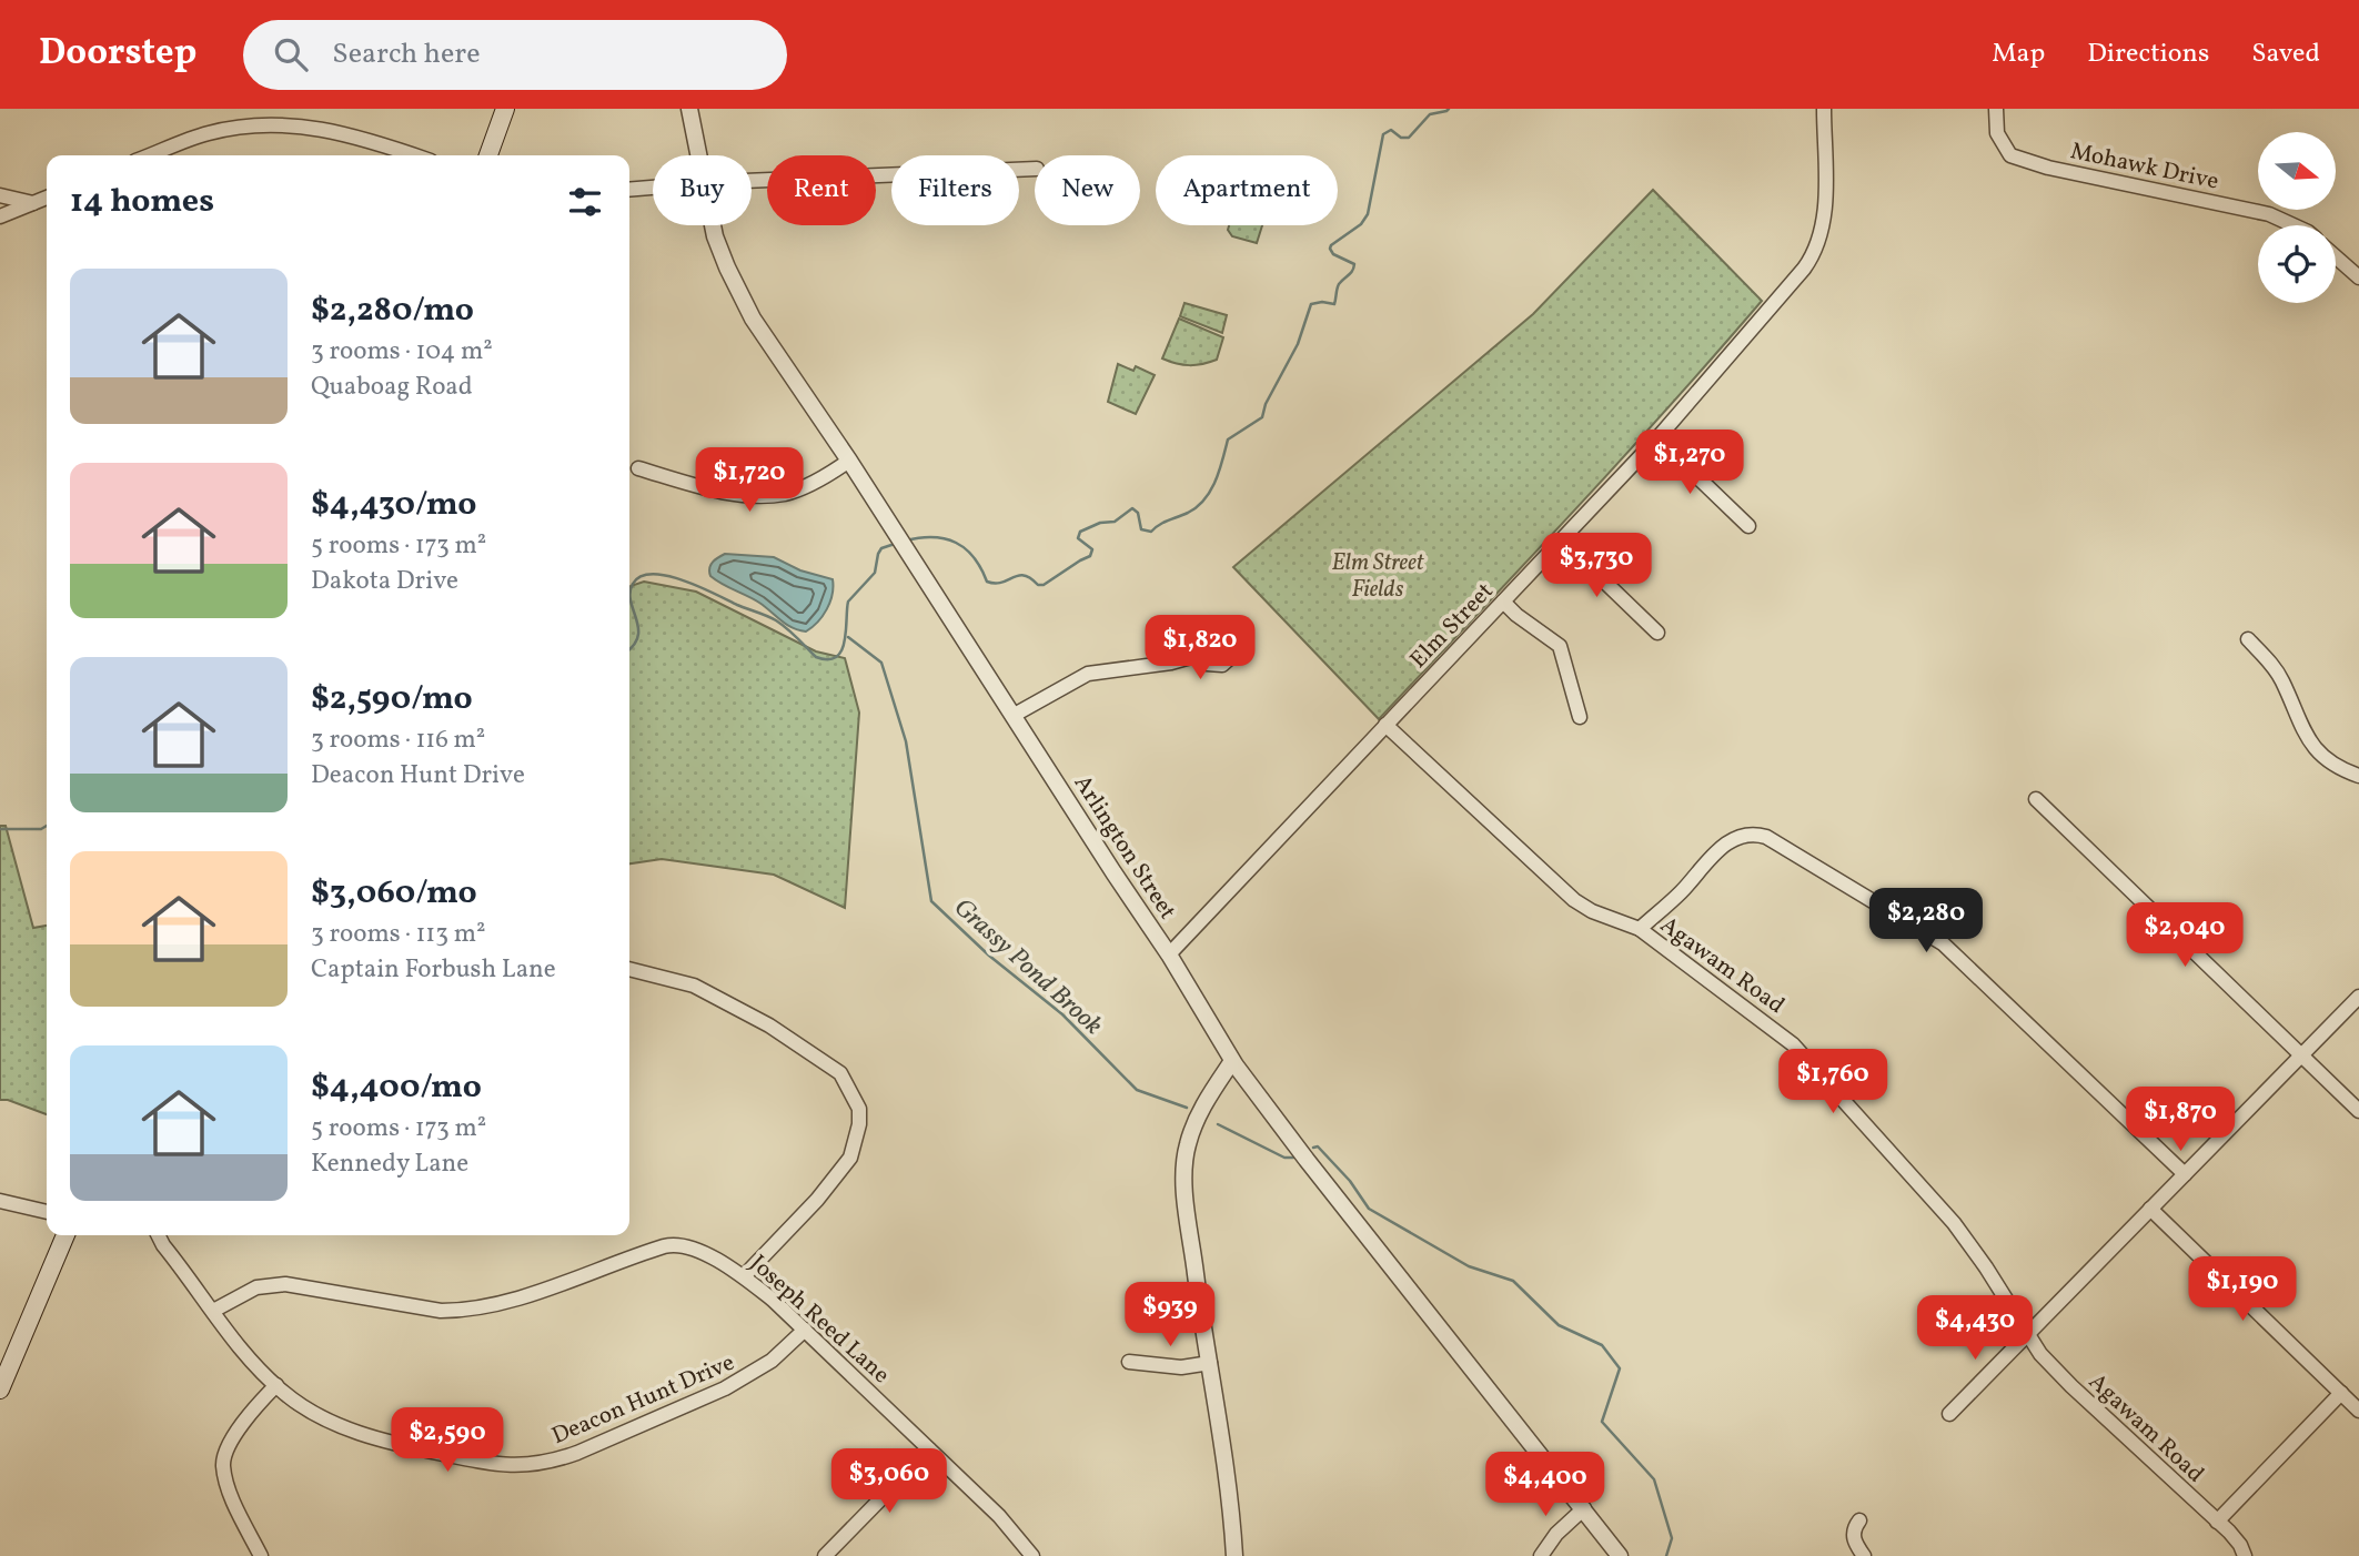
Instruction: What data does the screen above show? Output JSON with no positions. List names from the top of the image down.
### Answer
{
  "streets": {
    "street": [
      "Mohawk Drive",
      "Elm Street",
      "Arlington Street",
      "Agawam Road",
      "Joseph Reed Lane",
      "Deacon Hunt Drive"
    ]
  },
  "crossings": [
    ["Elm Street", "Arlington Street"],
    ["Elm Street", "Agawam Road"],
    ["Joseph Reed Lane", "Deacon Hunt Drive"]
  ],
  "water": ["Grassy Pond Brook"],
  "parks": ["Elm Street Fields"],
  "north": "right",
  "page": {
    "header": "Doorstep",
    "search": "Search here",
    "nav": ["Map", "Directions", "Saved"],
    "chip": [
      "Buy",
      "Rent",
      "Filters",
      "New",
      "Apartment"
    ],
    "heading": "14 homes",
    "list": [
      {
        "name": "$2,280/mo",
        "note": "3 rooms · 104 m² · Quaboag Road"
      },
      {
        "name": "$4,430/mo",
        "note": "5 rooms · 173 m² · Dakota Drive"
      },
      {
        "name": "$2,590/mo",
        "note": "3 rooms · 116 m² · Deacon Hunt Drive"
      },
      {
        "name": "$3,060/mo",
        "note": "3 rooms · 113 m² · Captain Forbush Lane"
      },
      {
        "name": "$4,400/mo",
        "note": "5 rooms · 173 m² · Kennedy Lane"
      }
    ],
    "price": [
      "$1,270",
      "$1,720",
      "$3,730",
      "$1,820",
      "$2,280",
      "$2,040",
      "$1,760",
      "$1,870",
      "$1,190",
      "$939",
      "$4,430",
      "$2,590",
      "$3,060",
      "$4,400"
    ]
  }
}
